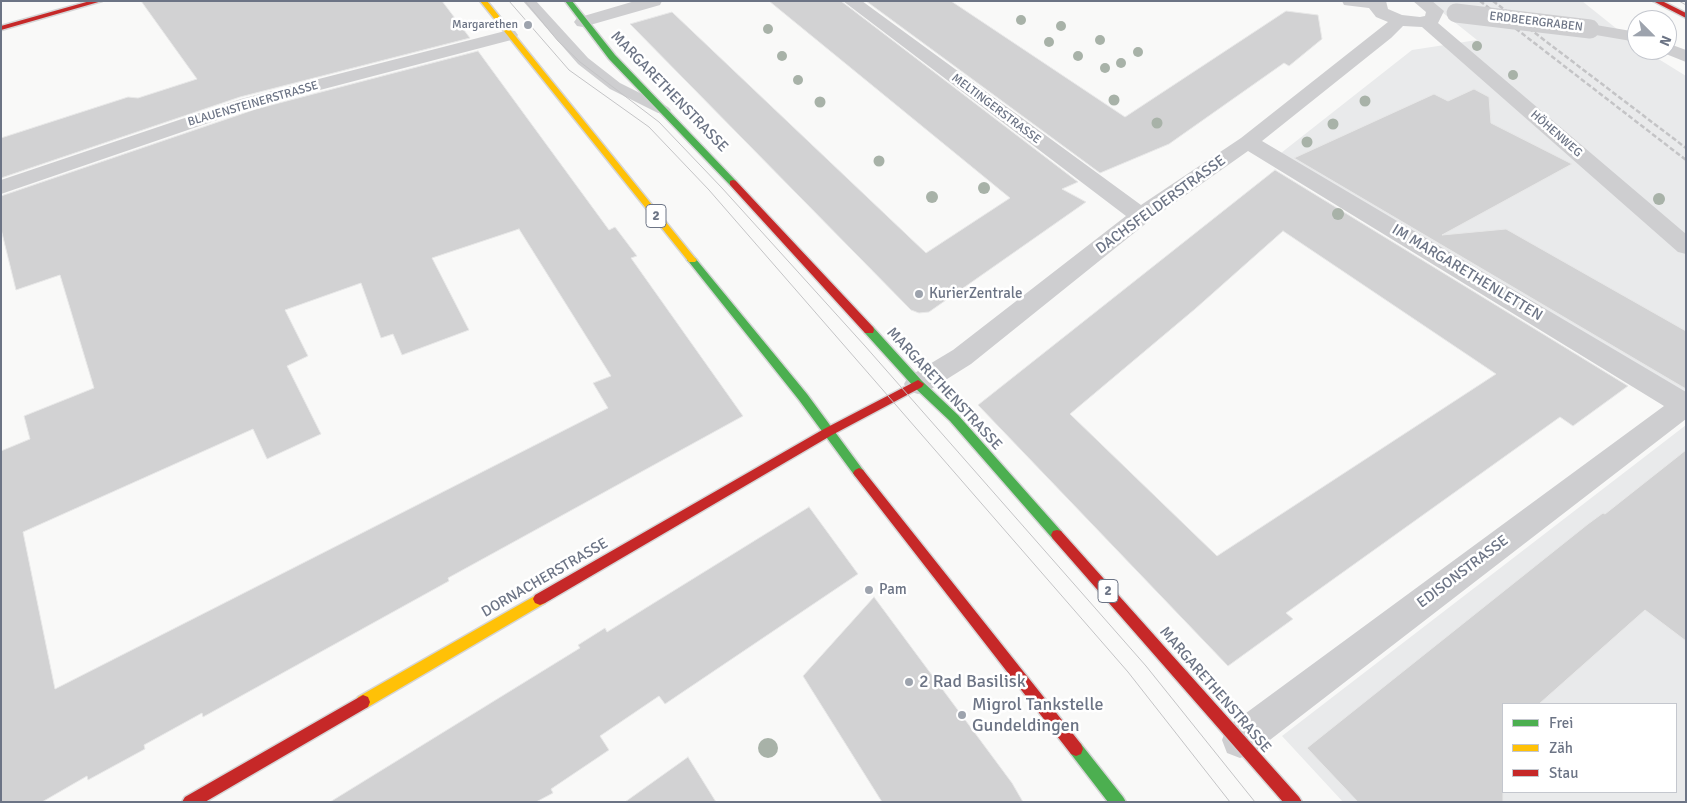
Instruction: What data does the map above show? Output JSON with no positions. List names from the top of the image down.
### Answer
{
  "streets": {
    "main road": ["MARGARETHENSTRASSE", "2", "DORNACHERSTRASSE"],
    "street": [
      "ERDBEERGRABEN",
      "BLAUENSTEINERSTRASSE",
      "MELTINGERSTRASSE",
      "HÖHENWEG",
      "DACHSFELDERSTRASSE",
      "IM MARGARETHENLETTEN",
      "EDISONSTRASSE"
    ]
  },
  "crossings": [
    ["ERDBEERGRABEN", "HÖHENWEG"],
    ["ERDBEERGRABEN", "DACHSFELDERSTRASSE"],
    ["MARGARETHENSTRASSE", "DACHSFELDERSTRASSE"],
    ["MARGARETHENSTRASSE", "EDISONSTRASSE"],
    ["MARGARETHENSTRASSE", "DORNACHERSTRASSE"],
    ["BLAUENSTEINERSTRASSE", "2"],
    ["MELTINGERSTRASSE", "DACHSFELDERSTRASSE"],
    ["DACHSFELDERSTRASSE", "IM MARGARETHENLETTEN"],
    ["DACHSFELDERSTRASSE", "DORNACHERSTRASSE"],
    ["2", "DORNACHERSTRASSE"],
    ["IM MARGARETHENLETTEN", "EDISONSTRASSE"]
  ],
  "places": [
    "Margarethen",
    "KurierZentrale",
    "Pam",
    "2 Rad Basilisk",
    "Migrol Tankstelle Gundeldingen"
  ],
  "legend": ["Frei", "Zäh", "Stau"],
  "north": "bottom right"
}
